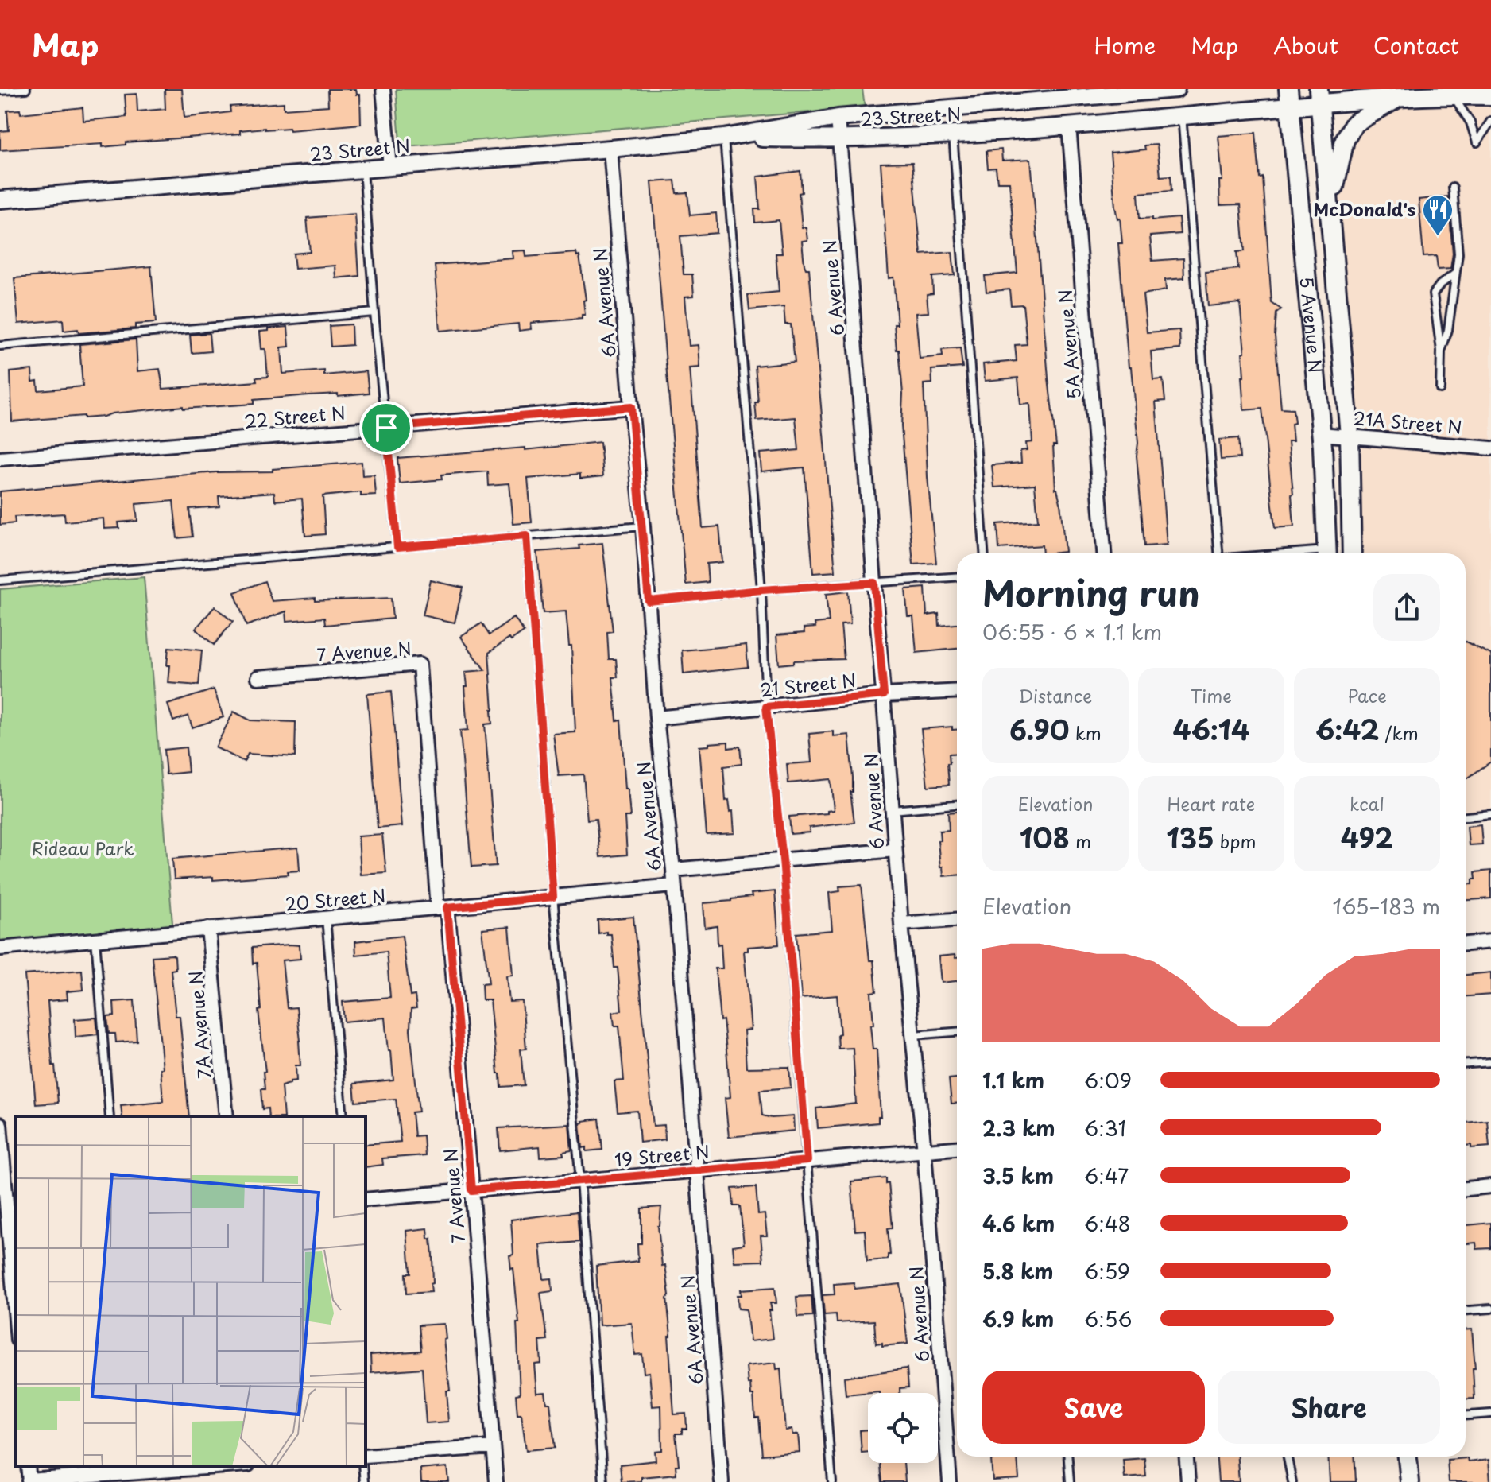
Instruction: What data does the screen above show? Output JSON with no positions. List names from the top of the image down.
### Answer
{
  "streets": {
    "main road": ["5 Avenue N"],
    "street": [
      "23 Street N",
      "6 Avenue N",
      "6A Avenue N",
      "5A Avenue N",
      "22 Street N",
      "21A Street N",
      "7 Avenue N",
      "21 Street N",
      "20 Street N",
      "7A Avenue N",
      "19 Street N"
    ]
  },
  "crossings": [
    ["23 Street N", "6 Avenue N"],
    ["23 Street N", "6A Avenue N"],
    ["23 Street N", "5 Avenue N"],
    ["23 Street N", "5A Avenue N"],
    ["6 Avenue N", "21 Street N"],
    ["6 Avenue N", "19 Street N"],
    ["6A Avenue N", "22 Street N"],
    ["6A Avenue N", "21 Street N"],
    ["6A Avenue N", "20 Street N"],
    ["6A Avenue N", "19 Street N"],
    ["5 Avenue N", "21A Street N"],
    ["7 Avenue N", "20 Street N"],
    ["7 Avenue N", "19 Street N"],
    ["20 Street N", "7A Avenue N"]
  ],
  "parks": ["Rideau Park"],
  "places": {
    "restaurant": ["McDonald's"]
  },
  "page": {
    "header": "Map",
    "nav": [
      "Home",
      "Map",
      "About",
      "Contact"
    ],
    "heading": ["Morning run", "06:55 · 6 × 1.1 km"],
    "stats": [
      ["Distance", "6.90 km"],
      ["Time", "46:14"],
      ["Pace", "6:42 /km"],
      ["Elevation", "108 m"],
      ["Heart rate", "135 bpm"],
      ["kcal", "492"]
    ],
    "chart": ["Elevation", "165–183 m"],
    "list": [
      {
        "name": "1.1 km",
        "note": "6:09"
      },
      {
        "name": "2.3 km",
        "note": "6:31"
      },
      {
        "name": "3.5 km",
        "note": "6:47"
      },
      {
        "name": "4.6 km",
        "note": "6:48"
      },
      {
        "name": "5.8 km",
        "note": "6:59"
      },
      {
        "name": "6.9 km",
        "note": "6:56"
      }
    ],
    "buttons": ["Save", "Share"]
  }
}
